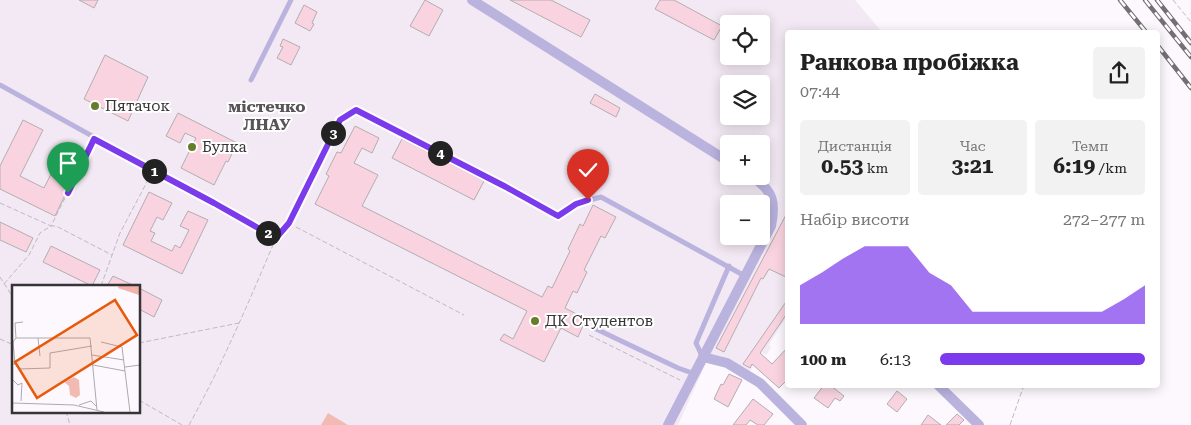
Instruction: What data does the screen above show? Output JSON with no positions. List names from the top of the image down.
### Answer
{
  "districts": ["містечко ЛНАУ"],
  "places": ["Пятачок", "Булка", "ДК Студентов"],
  "page": {
    "map_buttons": ["+", "−"],
    "heading": ["Ранкова пробіжка", "07:44"],
    "stats": [
      ["Дистанція", "0.53 km"],
      ["Час", "3:21"],
      ["Темп", "6:19 /km"]
    ],
    "pins": [
      "3",
      "4",
      "1",
      "2"
    ],
    "chart": ["Набір висоти", "272–277 m"],
    "list": [
      {
        "name": "100 m",
        "note": "6:13"
      }
    ]
  }
}
